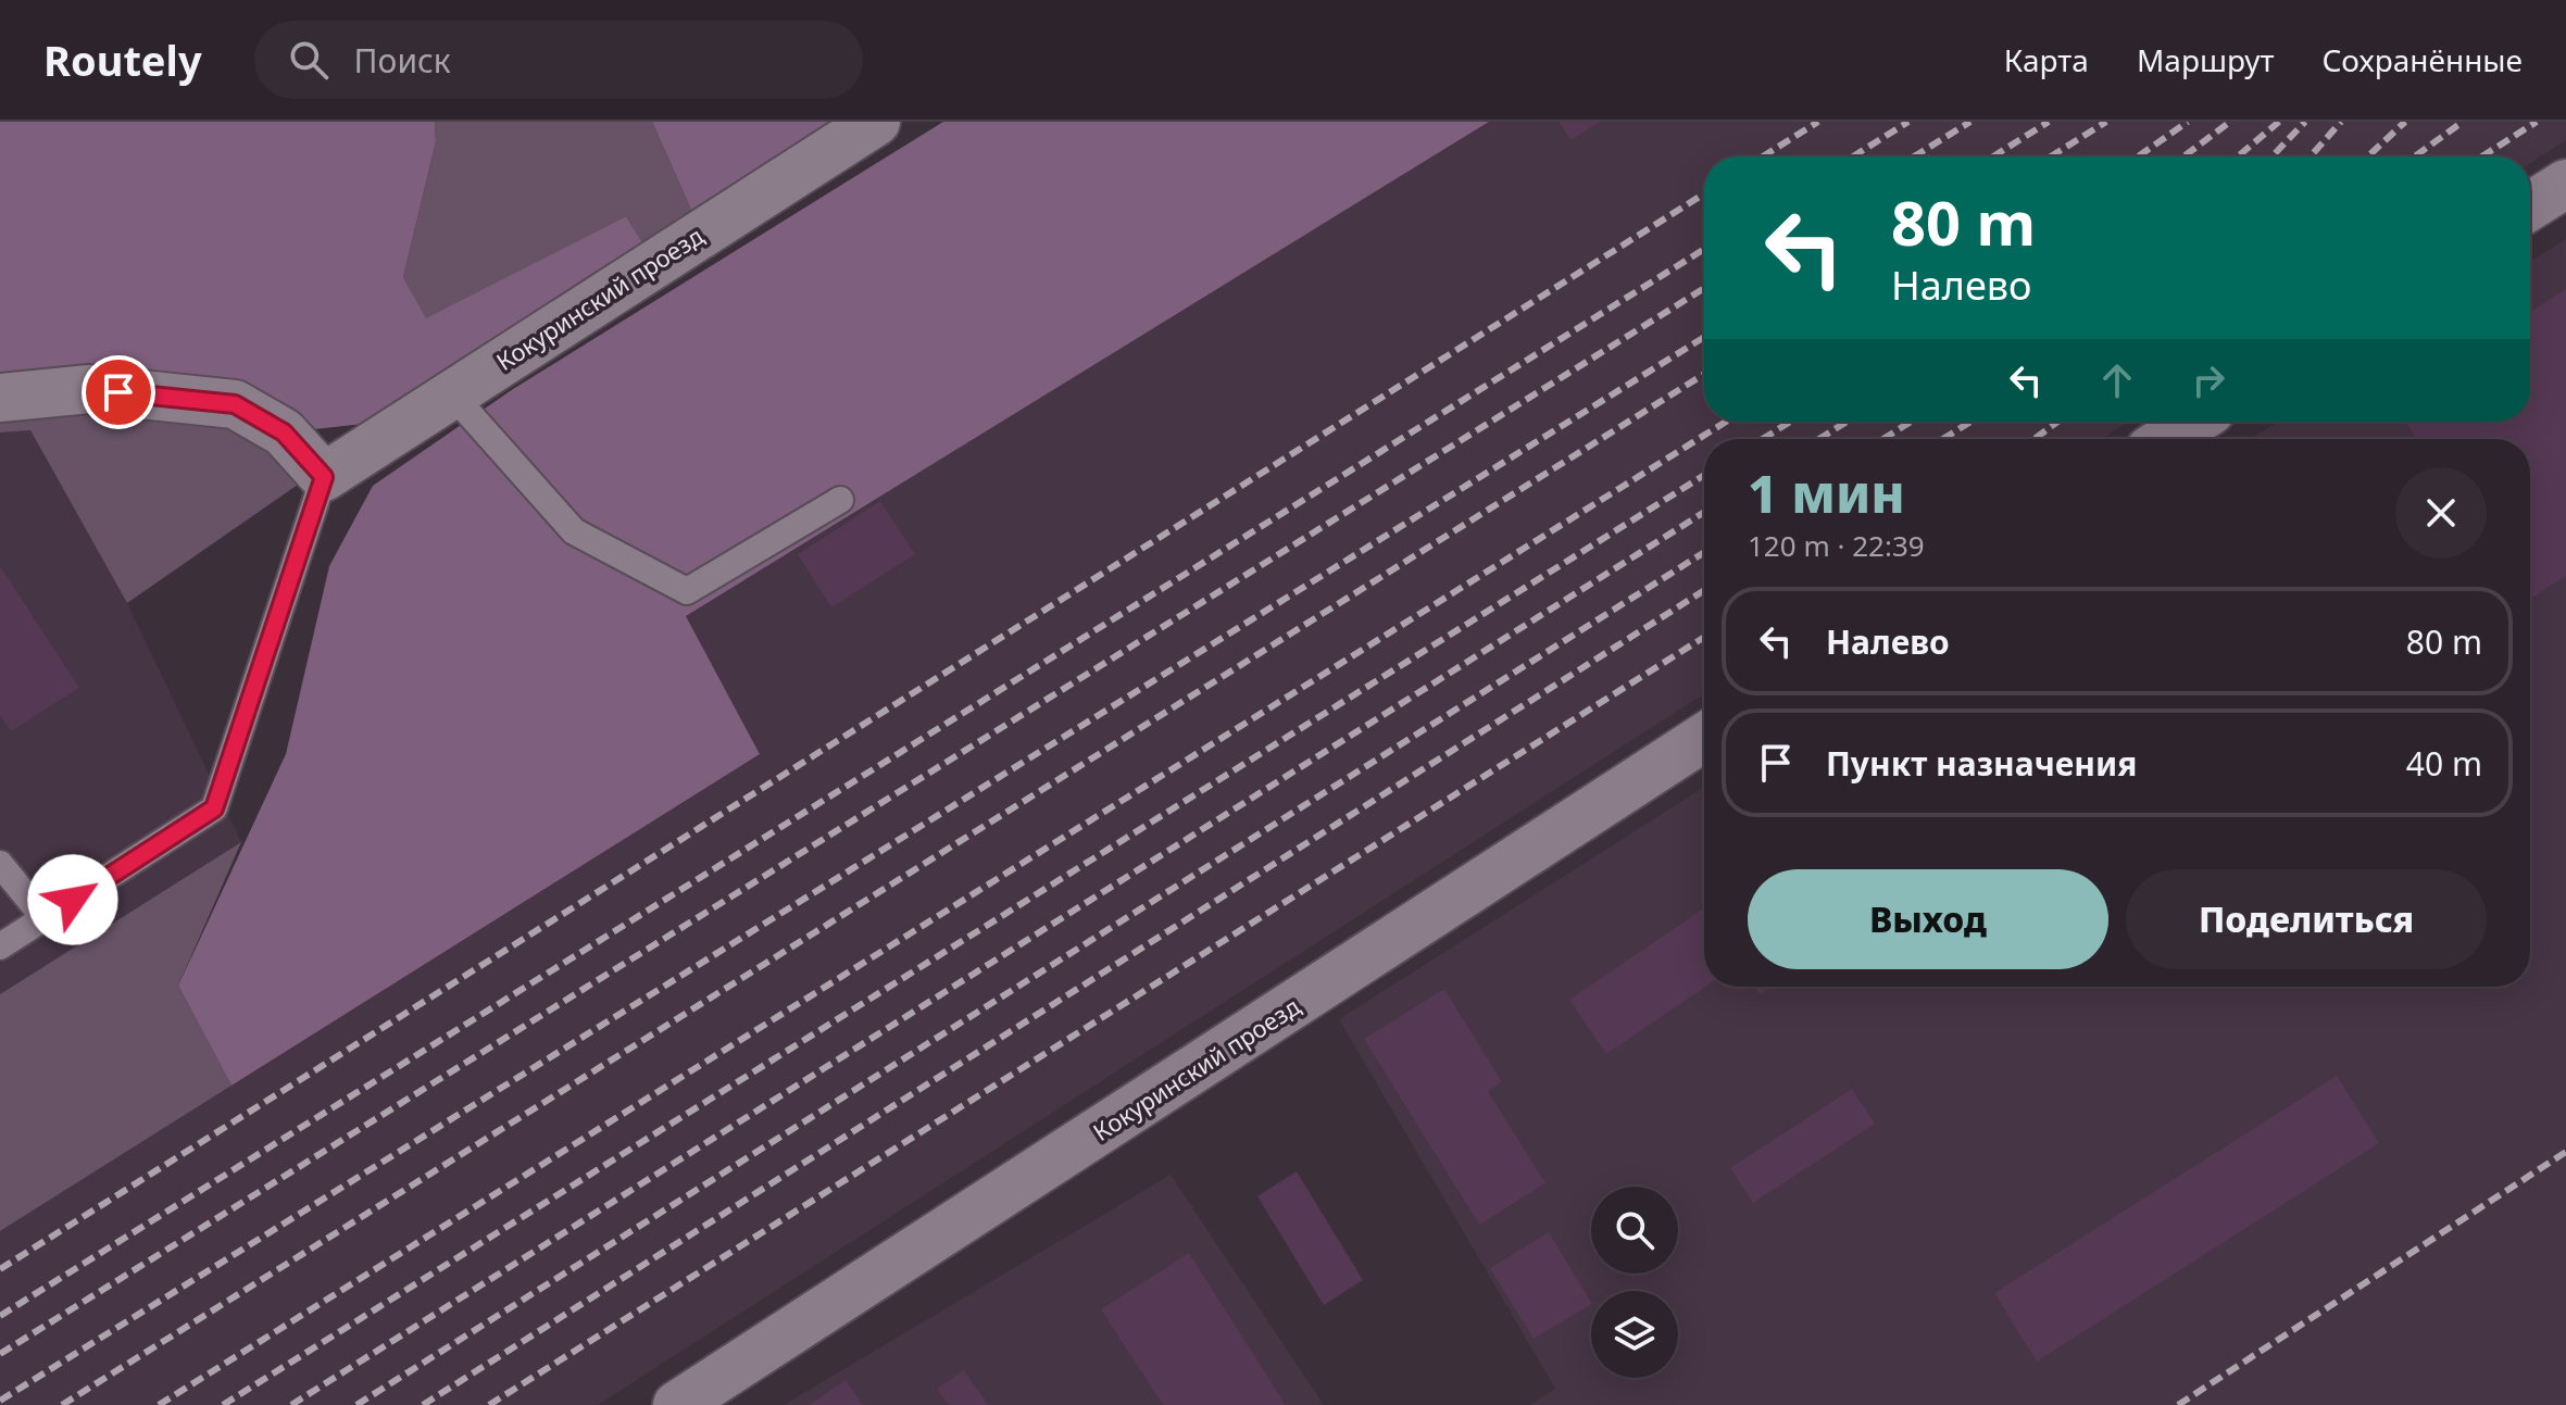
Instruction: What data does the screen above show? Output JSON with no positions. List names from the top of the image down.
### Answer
{
  "streets": {
    "street": ["Кокуринский проезд"]
  },
  "page": {
    "header": "Routely",
    "search": "Поиск",
    "nav": ["Карта", "Маршрут", "Сохранённые"],
    "turn": ["80 m", "Налево"],
    "heading": ["1 мин", "120 m · 22:39"],
    "list": [
      {
        "name": "Налево",
        "value": "80 m"
      },
      {
        "name": "Пункт назначения",
        "value": "40 m"
      }
    ],
    "buttons": ["Выход", "Поделиться"]
  }
}
